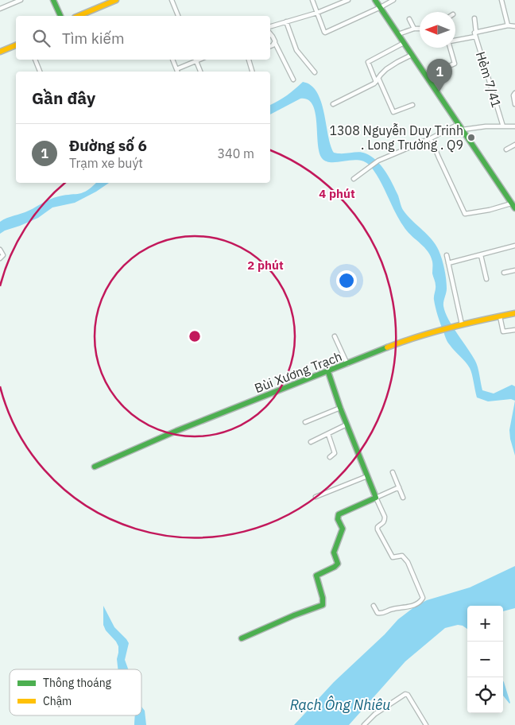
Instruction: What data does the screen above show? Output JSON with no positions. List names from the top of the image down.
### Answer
{
  "streets": {
    "street": ["Hẻm 7/41", "Bùi Xương Trạch"]
  },
  "water": ["Rạch Ông Nhiêu"],
  "places": ["1308 Nguyễn Duy Trinh . Long Trường . Q9"],
  "legend": ["Thông thoáng", "Chậm"],
  "north": "left",
  "page": {
    "search": "Tìm kiếm",
    "pins": "1",
    "heading": "Gần đây",
    "list": [
      {
        "mark": "1",
        "name": "Đường số 6",
        "note": "Trạm xe buýt",
        "value": "340 m"
      }
    ],
    "map_buttons": ["+", "−"]
  },
  "rings": ["4 phút", "2 phút"]
}
